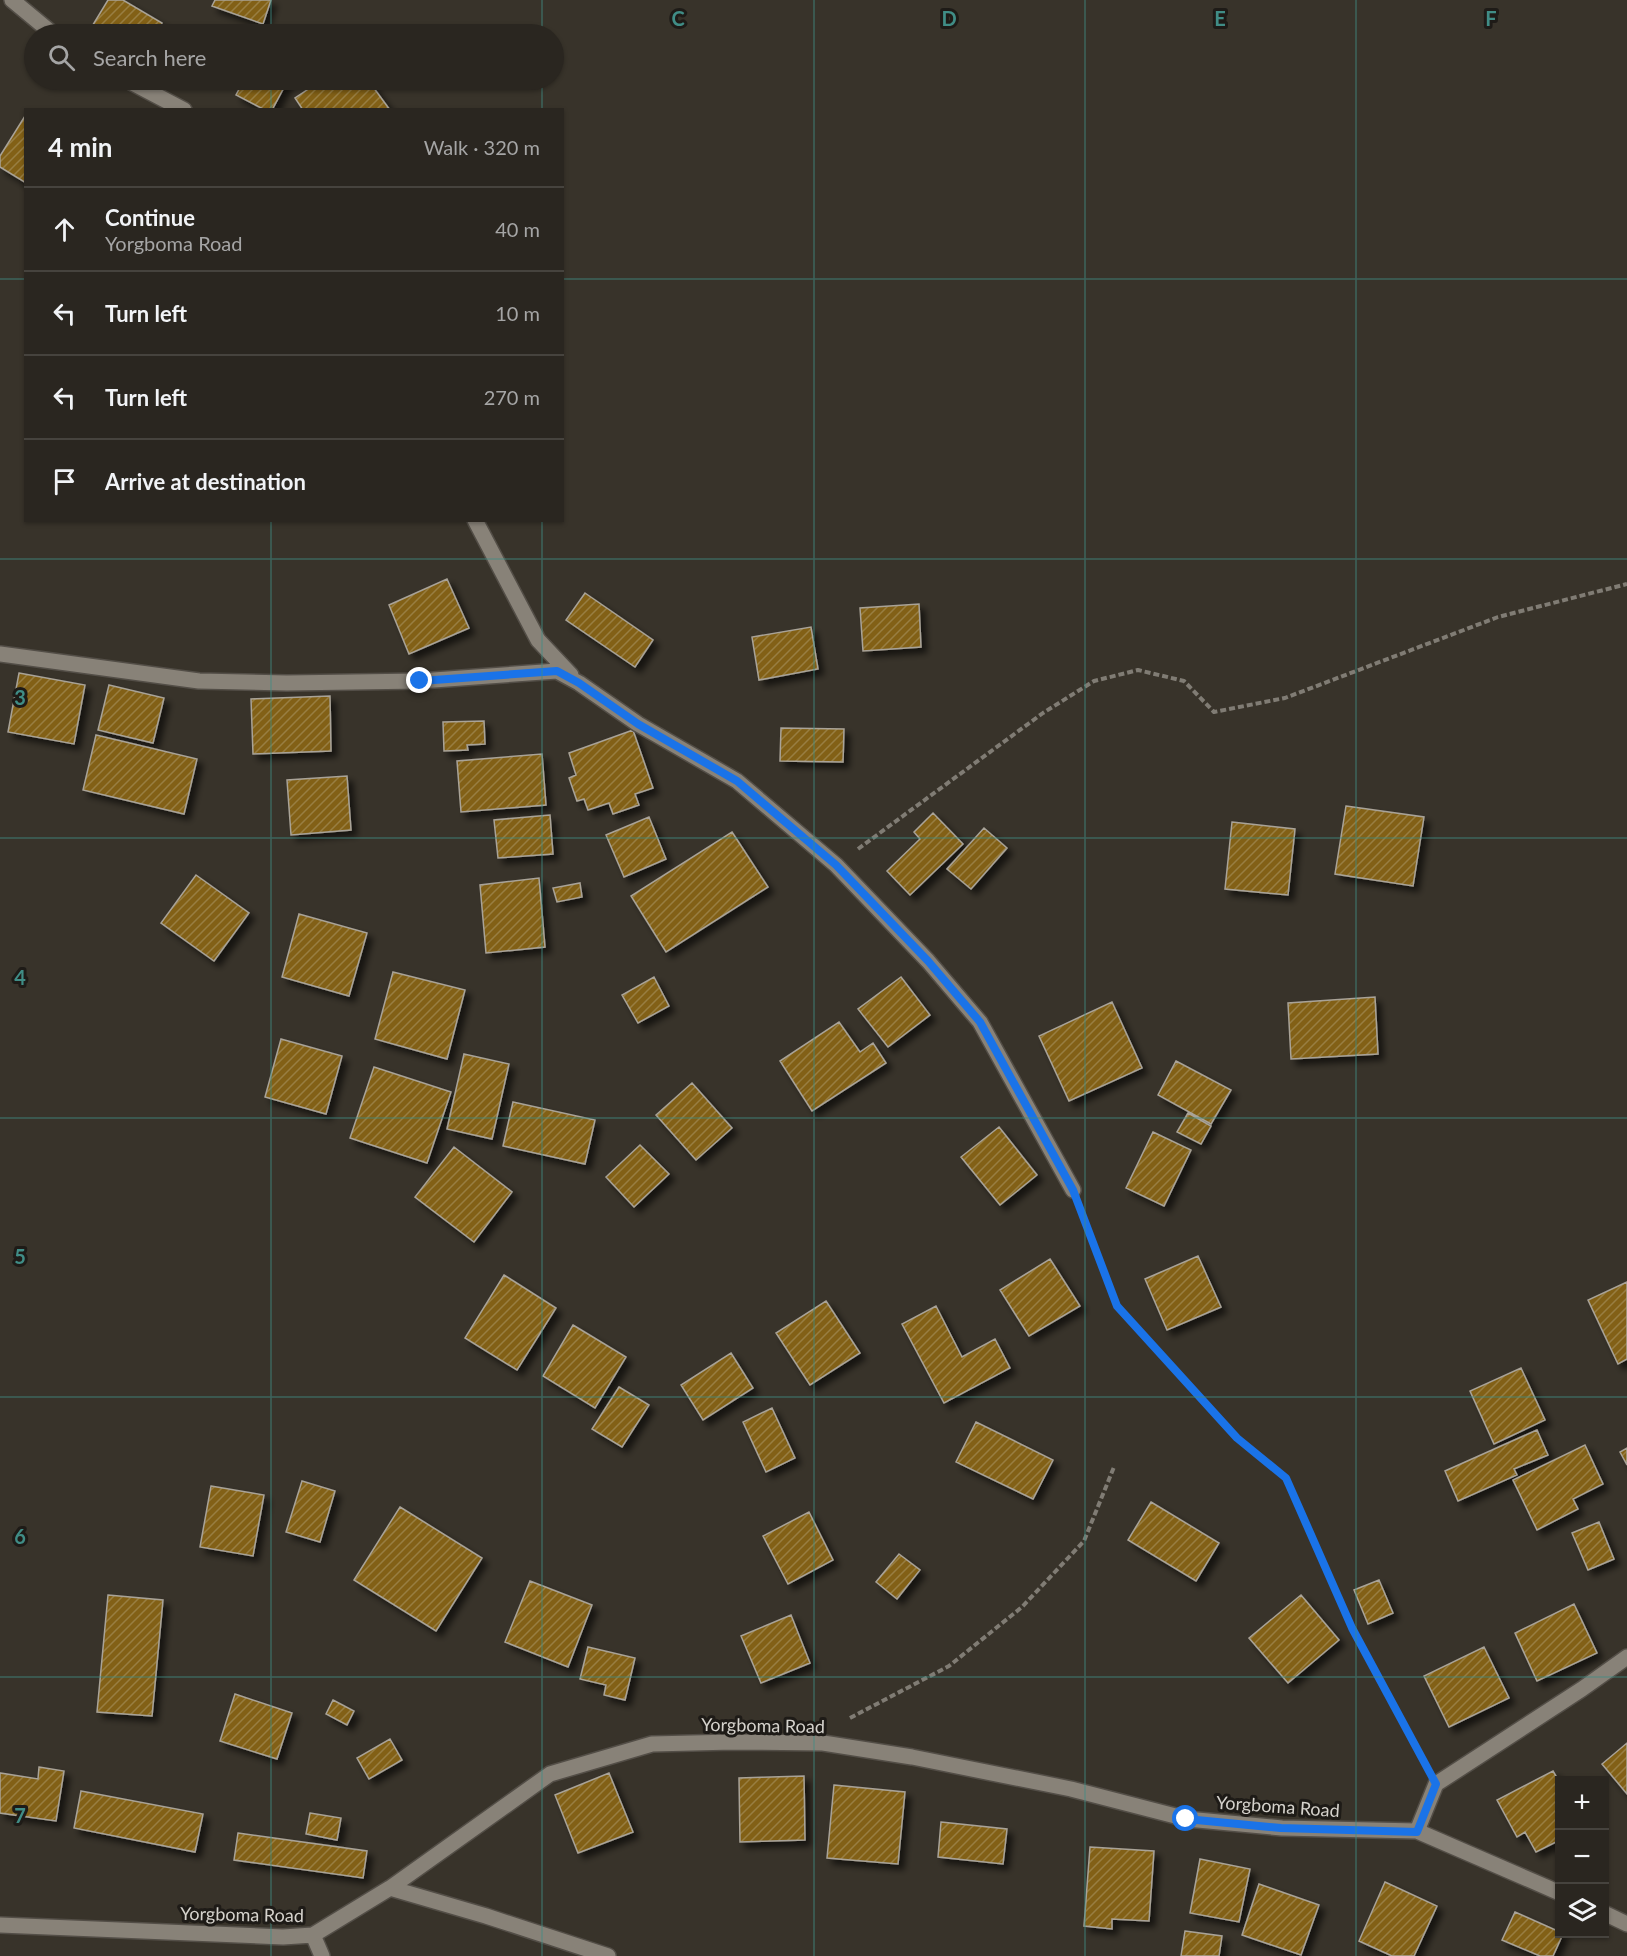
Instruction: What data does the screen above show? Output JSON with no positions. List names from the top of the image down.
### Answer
{
  "streets": {
    "street": ["Yorgboma Road"]
  },
  "page": {
    "search": "Search here",
    "heading": ["4 min", "Walk · 320 m"],
    "list": [
      ["Continue", "Yorgboma Road", "40 m"],
      ["Turn left", "10 m"],
      ["Turn left", "270 m"],
      "Arrive at destination"
    ],
    "map_buttons": ["+", "−"]
  },
  "grid": {
    "columns": [
      "C",
      "D",
      "E",
      "F"
    ],
    "rows": [
      "3",
      "4",
      "5",
      "6",
      "7"
    ]
  }
}
